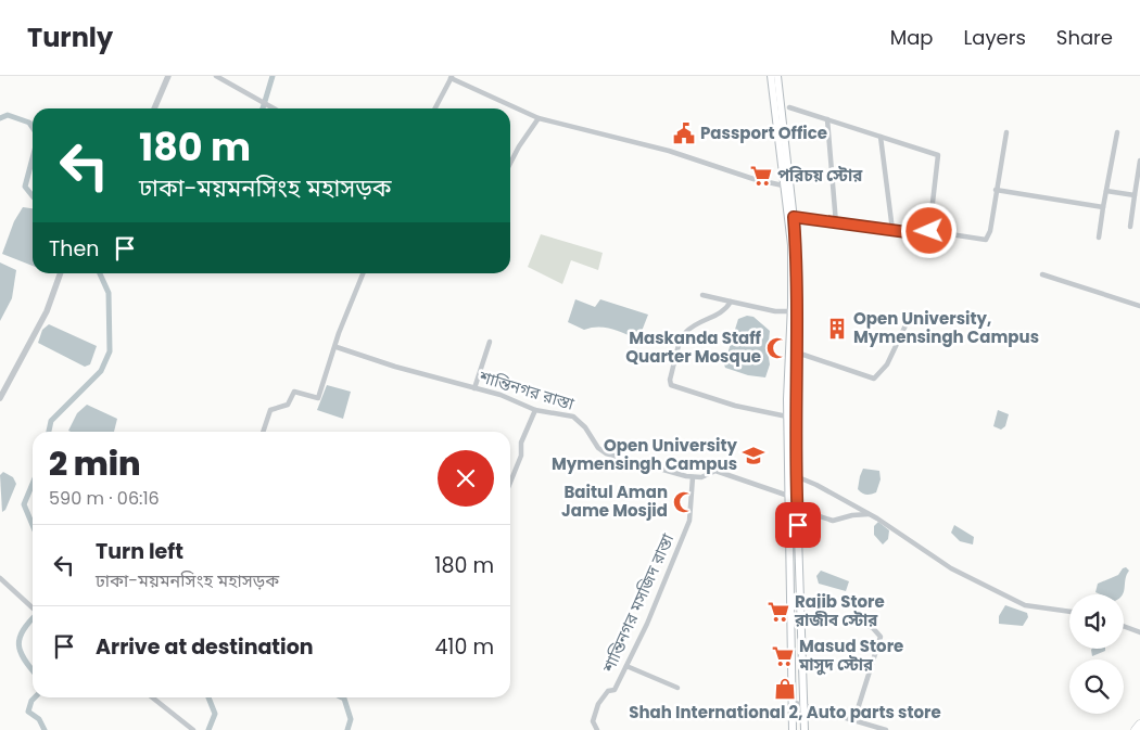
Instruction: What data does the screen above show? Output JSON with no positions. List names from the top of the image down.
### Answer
{
  "streets": {
    "street": ["শান্তিনগর রাস্তা", "শান্তিনগর মসজিদ রাস্তা"]
  },
  "crossings": [
    ["শান্তিনগর রাস্তা", "শান্তিনগর মসজিদ রাস্তা"]
  ],
  "places": {
    "public building": ["Passport Office"],
    "supermarket": ["পরিচয় স্টোর", "Rajib Store রাজীব স্টোর", "Masud Store মাসুদ স্টোর"],
    "building": ["Open University, Mymensingh Campus"],
    "mosque": ["Maskanda Staff Quarter Mosque", "Baitul Aman Jame Mosjid"],
    "school or university": ["Open University Mymensingh Campus"],
    "shop": ["Shah International 2, Auto parts store"]
  },
  "page": {
    "header": "Turnly",
    "nav": ["Map", "Layers", "Share"],
    "turn": ["180 m", "ঢাকা-ময়মনসিংহ মহাসড়ক"],
    "then": "Then",
    "heading": ["2 min", "590 m · 06:16"],
    "list": [
      {
        "name": "Turn left",
        "note": "ঢাকা-ময়মনসিংহ মহাসড়ক",
        "value": "180 m"
      },
      {
        "name": "Arrive at destination",
        "value": "410 m"
      }
    ]
  }
}
